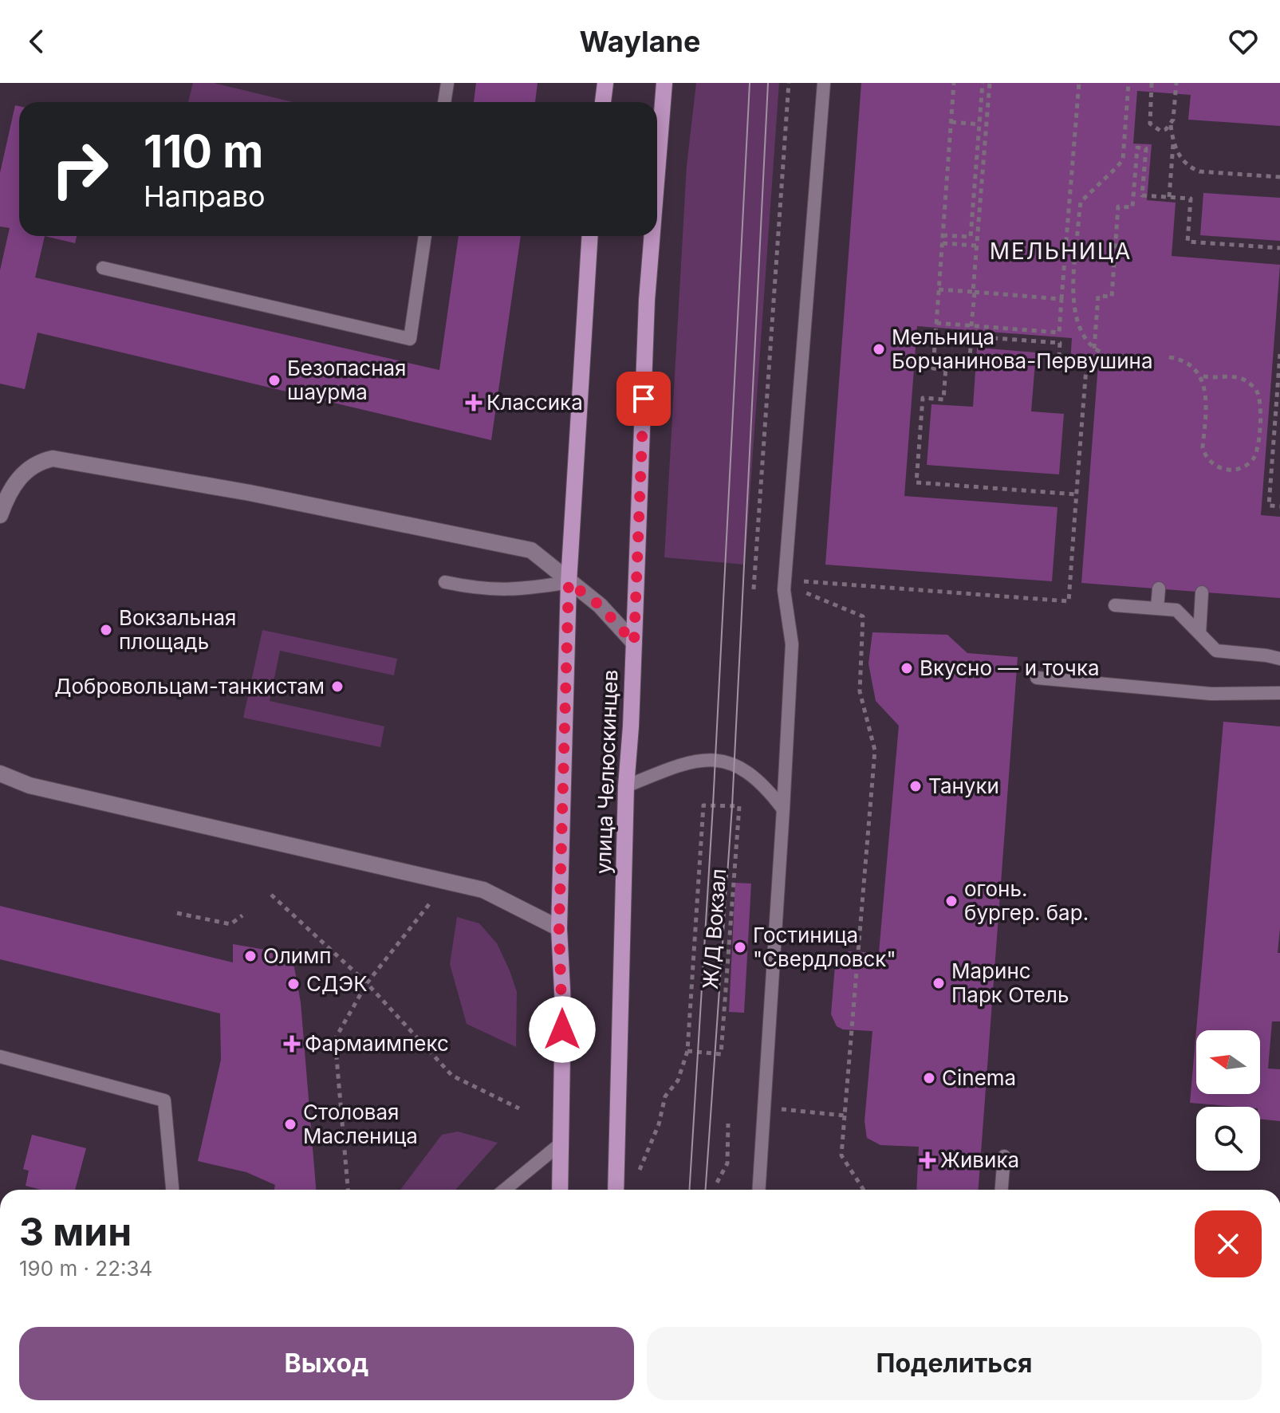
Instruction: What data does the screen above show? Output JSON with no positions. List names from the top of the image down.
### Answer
{
  "streets": {
    "main road": ["улица Челюскинцев"],
    "path": ["Ж/Д Вокзал"]
  },
  "districts": ["МЕЛЬНИЦА"],
  "places": {
    "other": [
      "Мельница Борчанинова-Первушина",
      "Безопасная шаурма",
      "Вокзальная площадь",
      "Вкусно — и точка",
      "Добровольцам-танкистам",
      "Тануки",
      "огонь. бургер. бар.",
      "Гостиница \"Свердловск\"",
      "Олимп",
      "Маринс Парк Отель",
      "СДЭК",
      "Cinema",
      "Столовая Масленица"
    ],
    "health": ["Классика", "Фармаимпекс", "Живика"]
  },
  "north": "left",
  "page": {
    "header": "Waylane",
    "turn": ["110 m", "Направо"],
    "heading": ["3 мин", "190 m · 22:34"],
    "buttons": ["Выход", "Поделиться"]
  }
}
